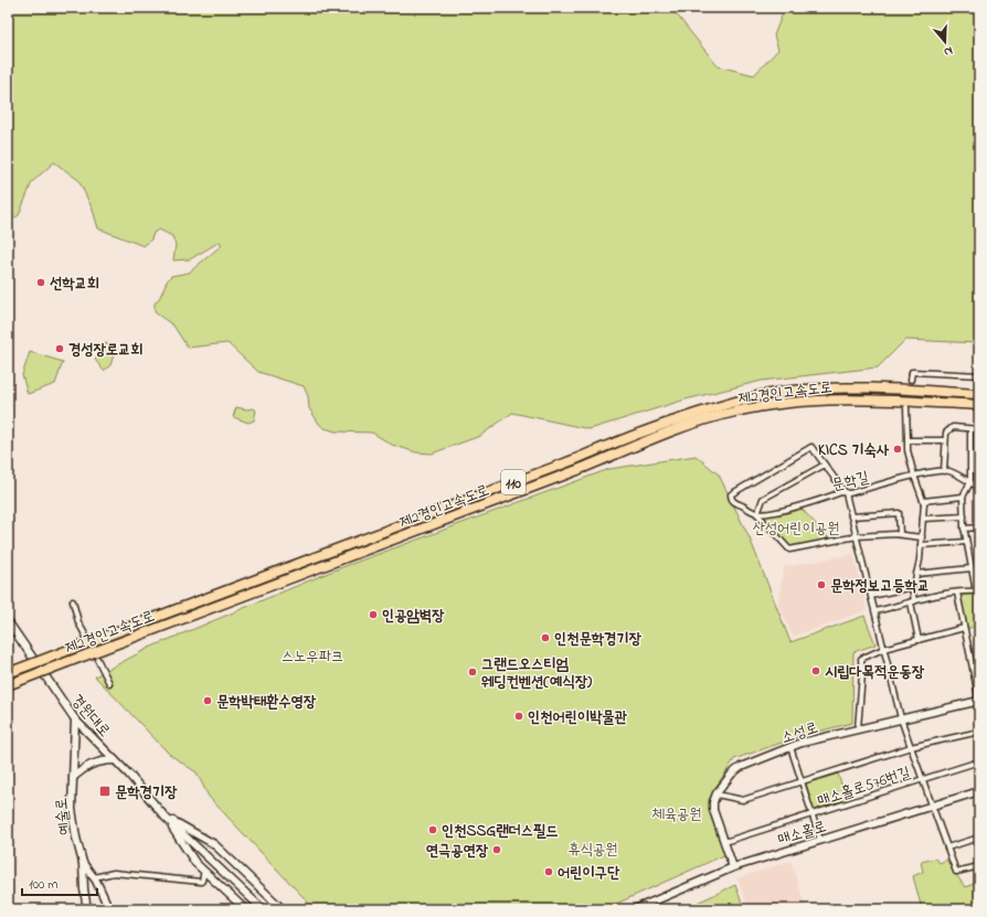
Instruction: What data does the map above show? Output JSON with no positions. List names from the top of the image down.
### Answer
{
  "streets": {
    "highway": ["제2경인고속도로", "110"],
    "main road": [
      "경원대로",
      "소성로",
      "예술로",
      "매소홀로"
    ],
    "street": ["문학길", "매소홀로576번길"]
  },
  "crossings": [
    ["문학길", "매소홀로576번길"],
    ["경원대로", "예술로"],
    ["소성로", "매소홀로576번길"],
    ["매소홀로576번길", "매소홀로"]
  ],
  "parks": [
    "산성어린이공원",
    "스노우파크",
    "체육공원",
    "휴식공원"
  ],
  "places": {
    "other": [
      "선학교회",
      "경성장로교회",
      "KICS 기숙사",
      "문학정보고등학교",
      "인공암벽장",
      "인천문학경기장",
      "시립다목적운동장",
      "그랜드오스티엄 웨딩컨벤션(예식장)",
      "문학박태환수영장",
      "인천어린이박물관",
      "인천SSG랜더스필드",
      "연극공연장",
      "어린이구단"
    ],
    "transit": ["문학경기장"]
  },
  "scale_bar": "100 m",
  "north": "bottom"
}
